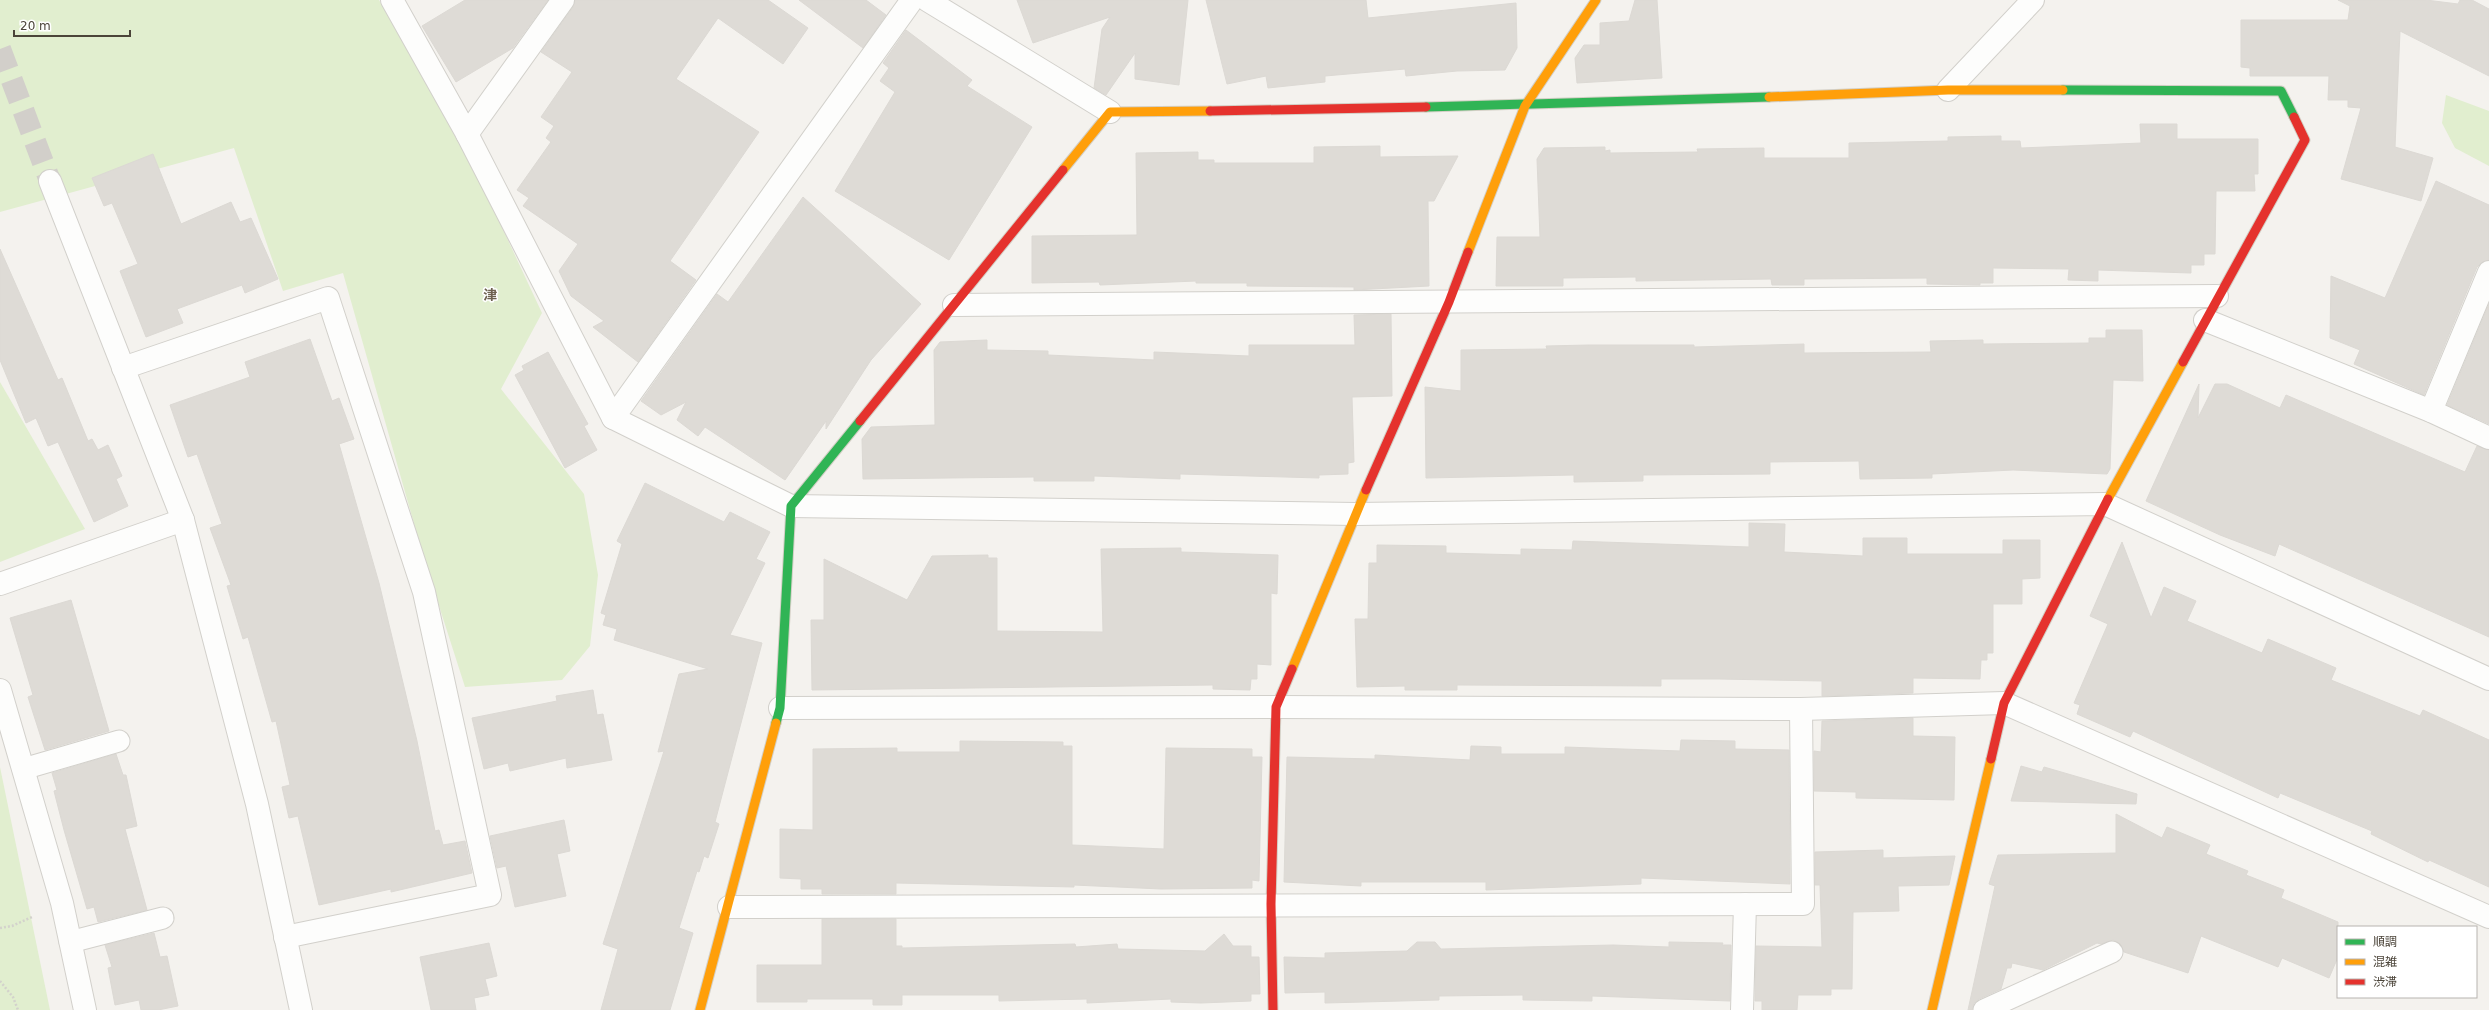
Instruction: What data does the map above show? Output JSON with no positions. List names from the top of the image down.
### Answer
{
  "districts": ["津"],
  "legend": ["順調", "混雑", "渋滞"],
  "scale_bar": "20 m"
}
